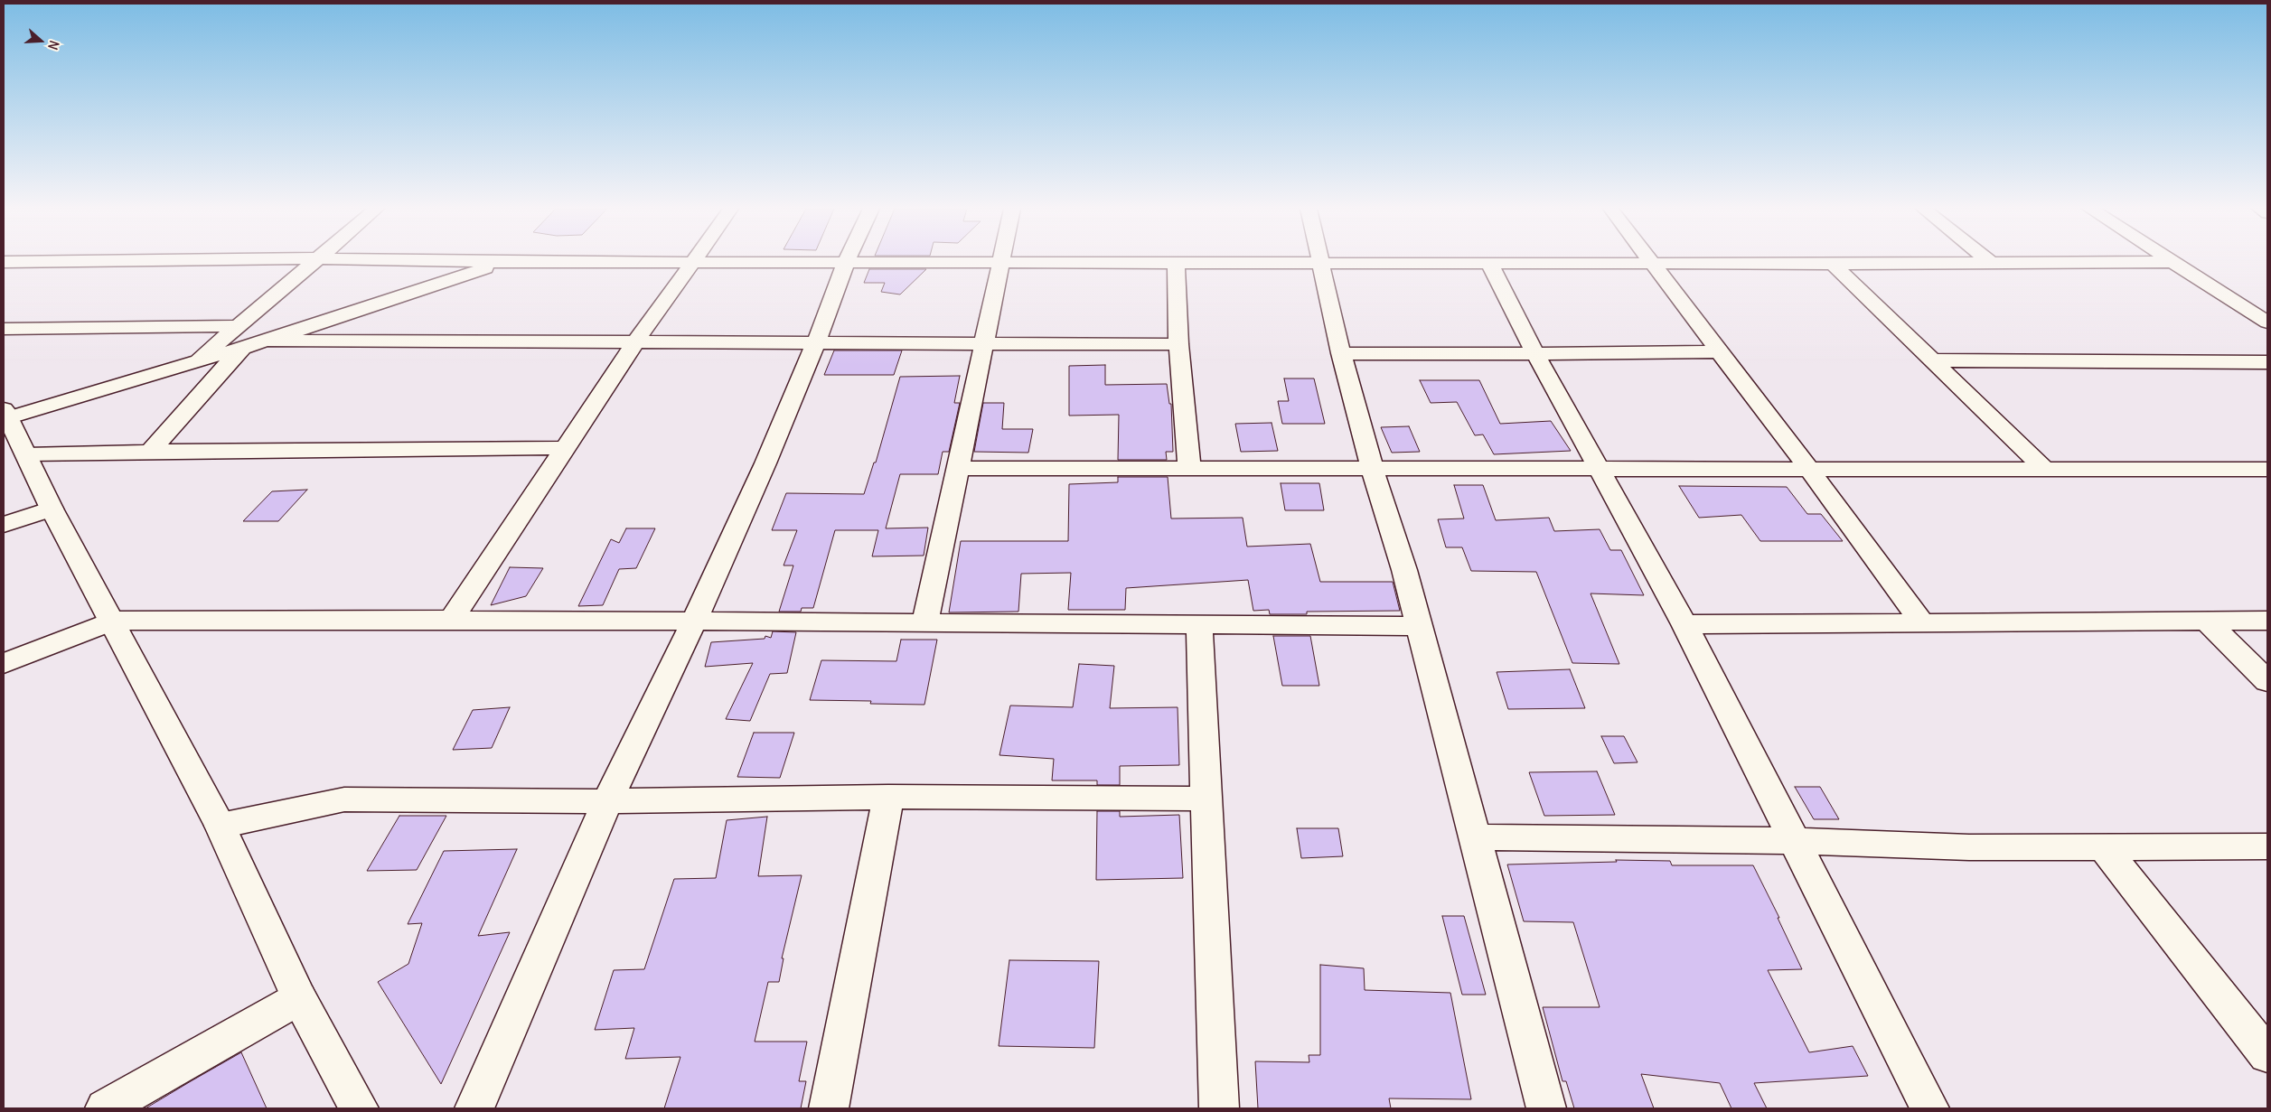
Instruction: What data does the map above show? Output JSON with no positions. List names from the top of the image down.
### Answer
{
  "north": "right"
}
